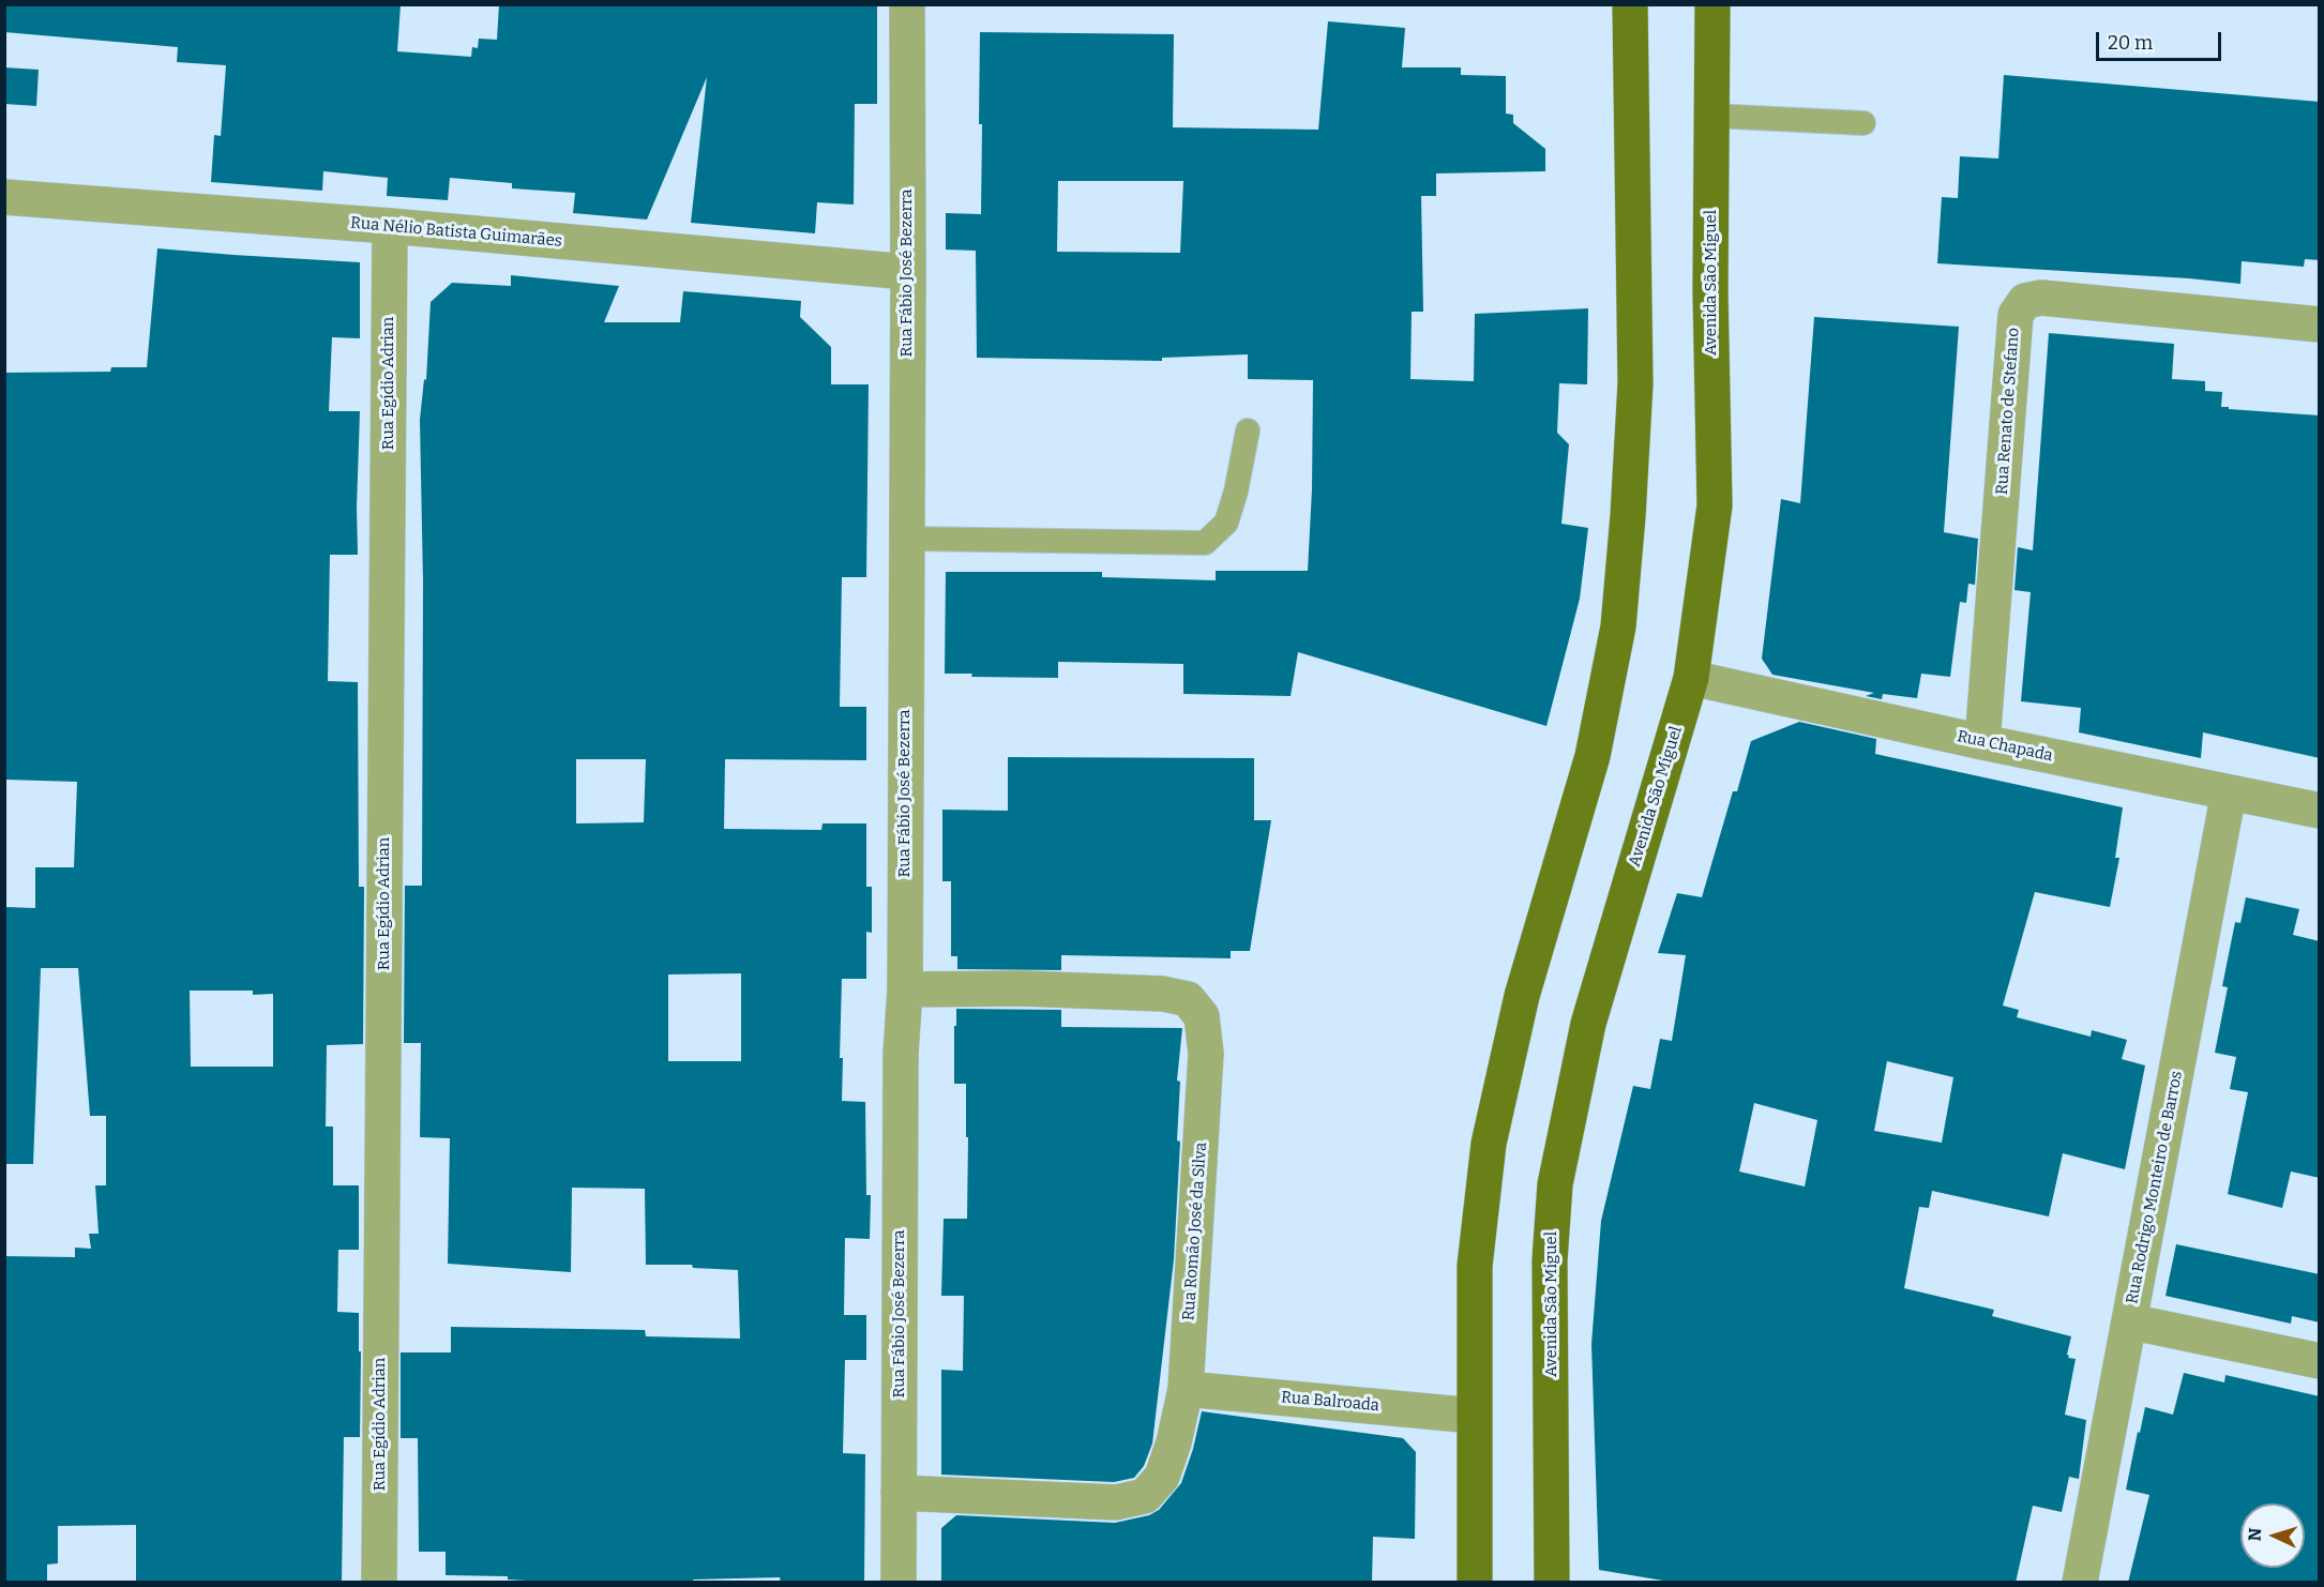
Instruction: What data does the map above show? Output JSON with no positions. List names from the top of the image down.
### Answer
{
  "streets": {
    "main road": ["Avenida São Miguel"],
    "street": [
      "Rua Nélio Batista Guimarães",
      "Rua Fábio José Bezerra",
      "Rua Egídio Adrian",
      "Rua Renato de Stefano",
      "Rua Chapada",
      "Rua Rodrigo Monteiro de Barros",
      "Rua Romão José da Silva",
      "Rua Balroada"
    ]
  },
  "crossings": [
    ["Rua Nélio Batista Guimarães", "Rua Fábio José Bezerra"],
    ["Rua Nélio Batista Guimarães", "Rua Egídio Adrian"],
    ["Rua Fábio José Bezerra", "Rua Romão José da Silva"],
    ["Avenida São Miguel", "Rua Chapada"],
    ["Rua Renato de Stefano", "Rua Chapada"],
    ["Rua Chapada", "Rua Rodrigo Monteiro de Barros"],
    ["Rua Romão José da Silva", "Rua Balroada"]
  ],
  "scale_bar": "20 m",
  "north": "left"
}
